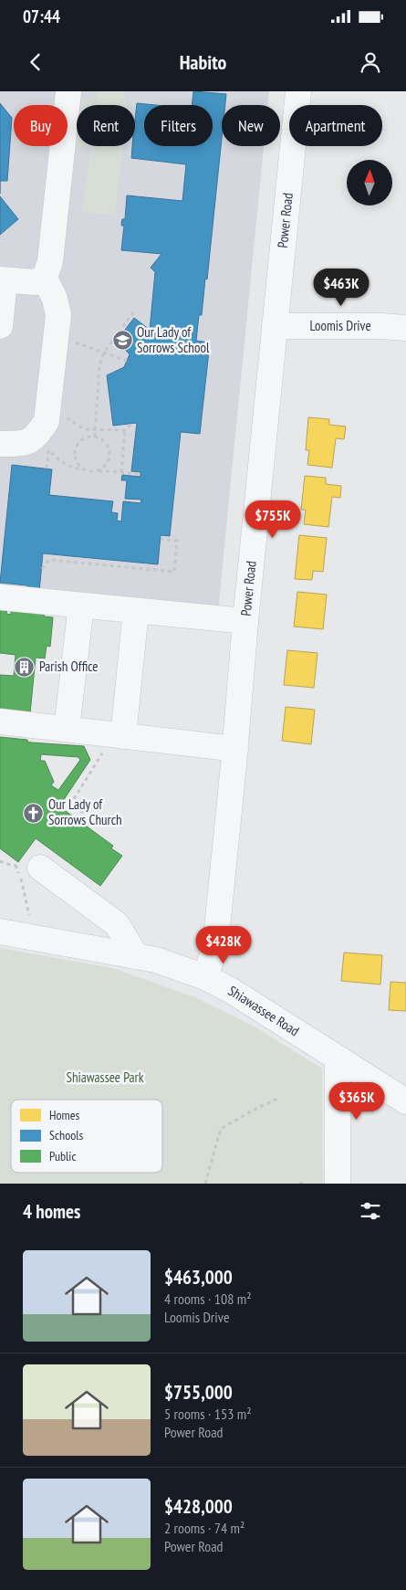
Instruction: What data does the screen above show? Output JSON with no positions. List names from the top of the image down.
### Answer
{
  "streets": {
    "street": ["Power Road", "Loomis Drive", "Shiawassee Road"]
  },
  "crossings": [
    ["Power Road", "Loomis Drive"],
    ["Power Road", "Shiawassee Road"]
  ],
  "parks": ["Shiawassee Park"],
  "places": {
    "school or university": ["Our Lady of Sorrows School"],
    "building": ["Parish Office"],
    "church": ["Our Lady of Sorrows Church"]
  },
  "legend": ["Homes", "Schools", "Public"],
  "north": "top",
  "page": {
    "status": "07:44",
    "header": "Habito",
    "chip": [
      "Buy",
      "Rent",
      "Filters",
      "New",
      "Apartment"
    ],
    "price": [
      "$463K",
      "$755K",
      "$428K",
      "$365K"
    ],
    "heading": "4 homes",
    "list": [
      {
        "name": "$463,000",
        "note": "4 rooms · 108 m² · Loomis Drive"
      },
      {
        "name": "$755,000",
        "note": "5 rooms · 153 m² · Power Road"
      },
      {
        "name": "$428,000",
        "note": "2 rooms · 74 m² · Power Road"
      }
    ]
  }
}
